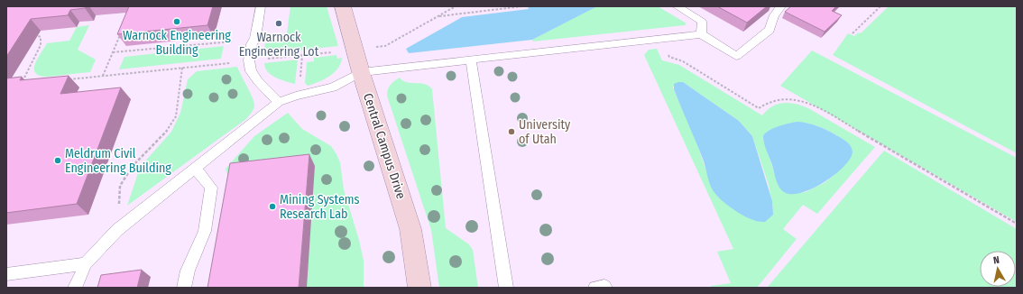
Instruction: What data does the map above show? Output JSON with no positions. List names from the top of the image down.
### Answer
{
  "streets": {
    "street": ["Central Campus Drive"]
  },
  "places": [
    "Warnock Engineering Building",
    "Warnock Engineering Lot",
    "University of Utah",
    "Meldrum Civil Engineering Building",
    "Mining Systems Research Lab"
  ],
  "north": "top"
}
